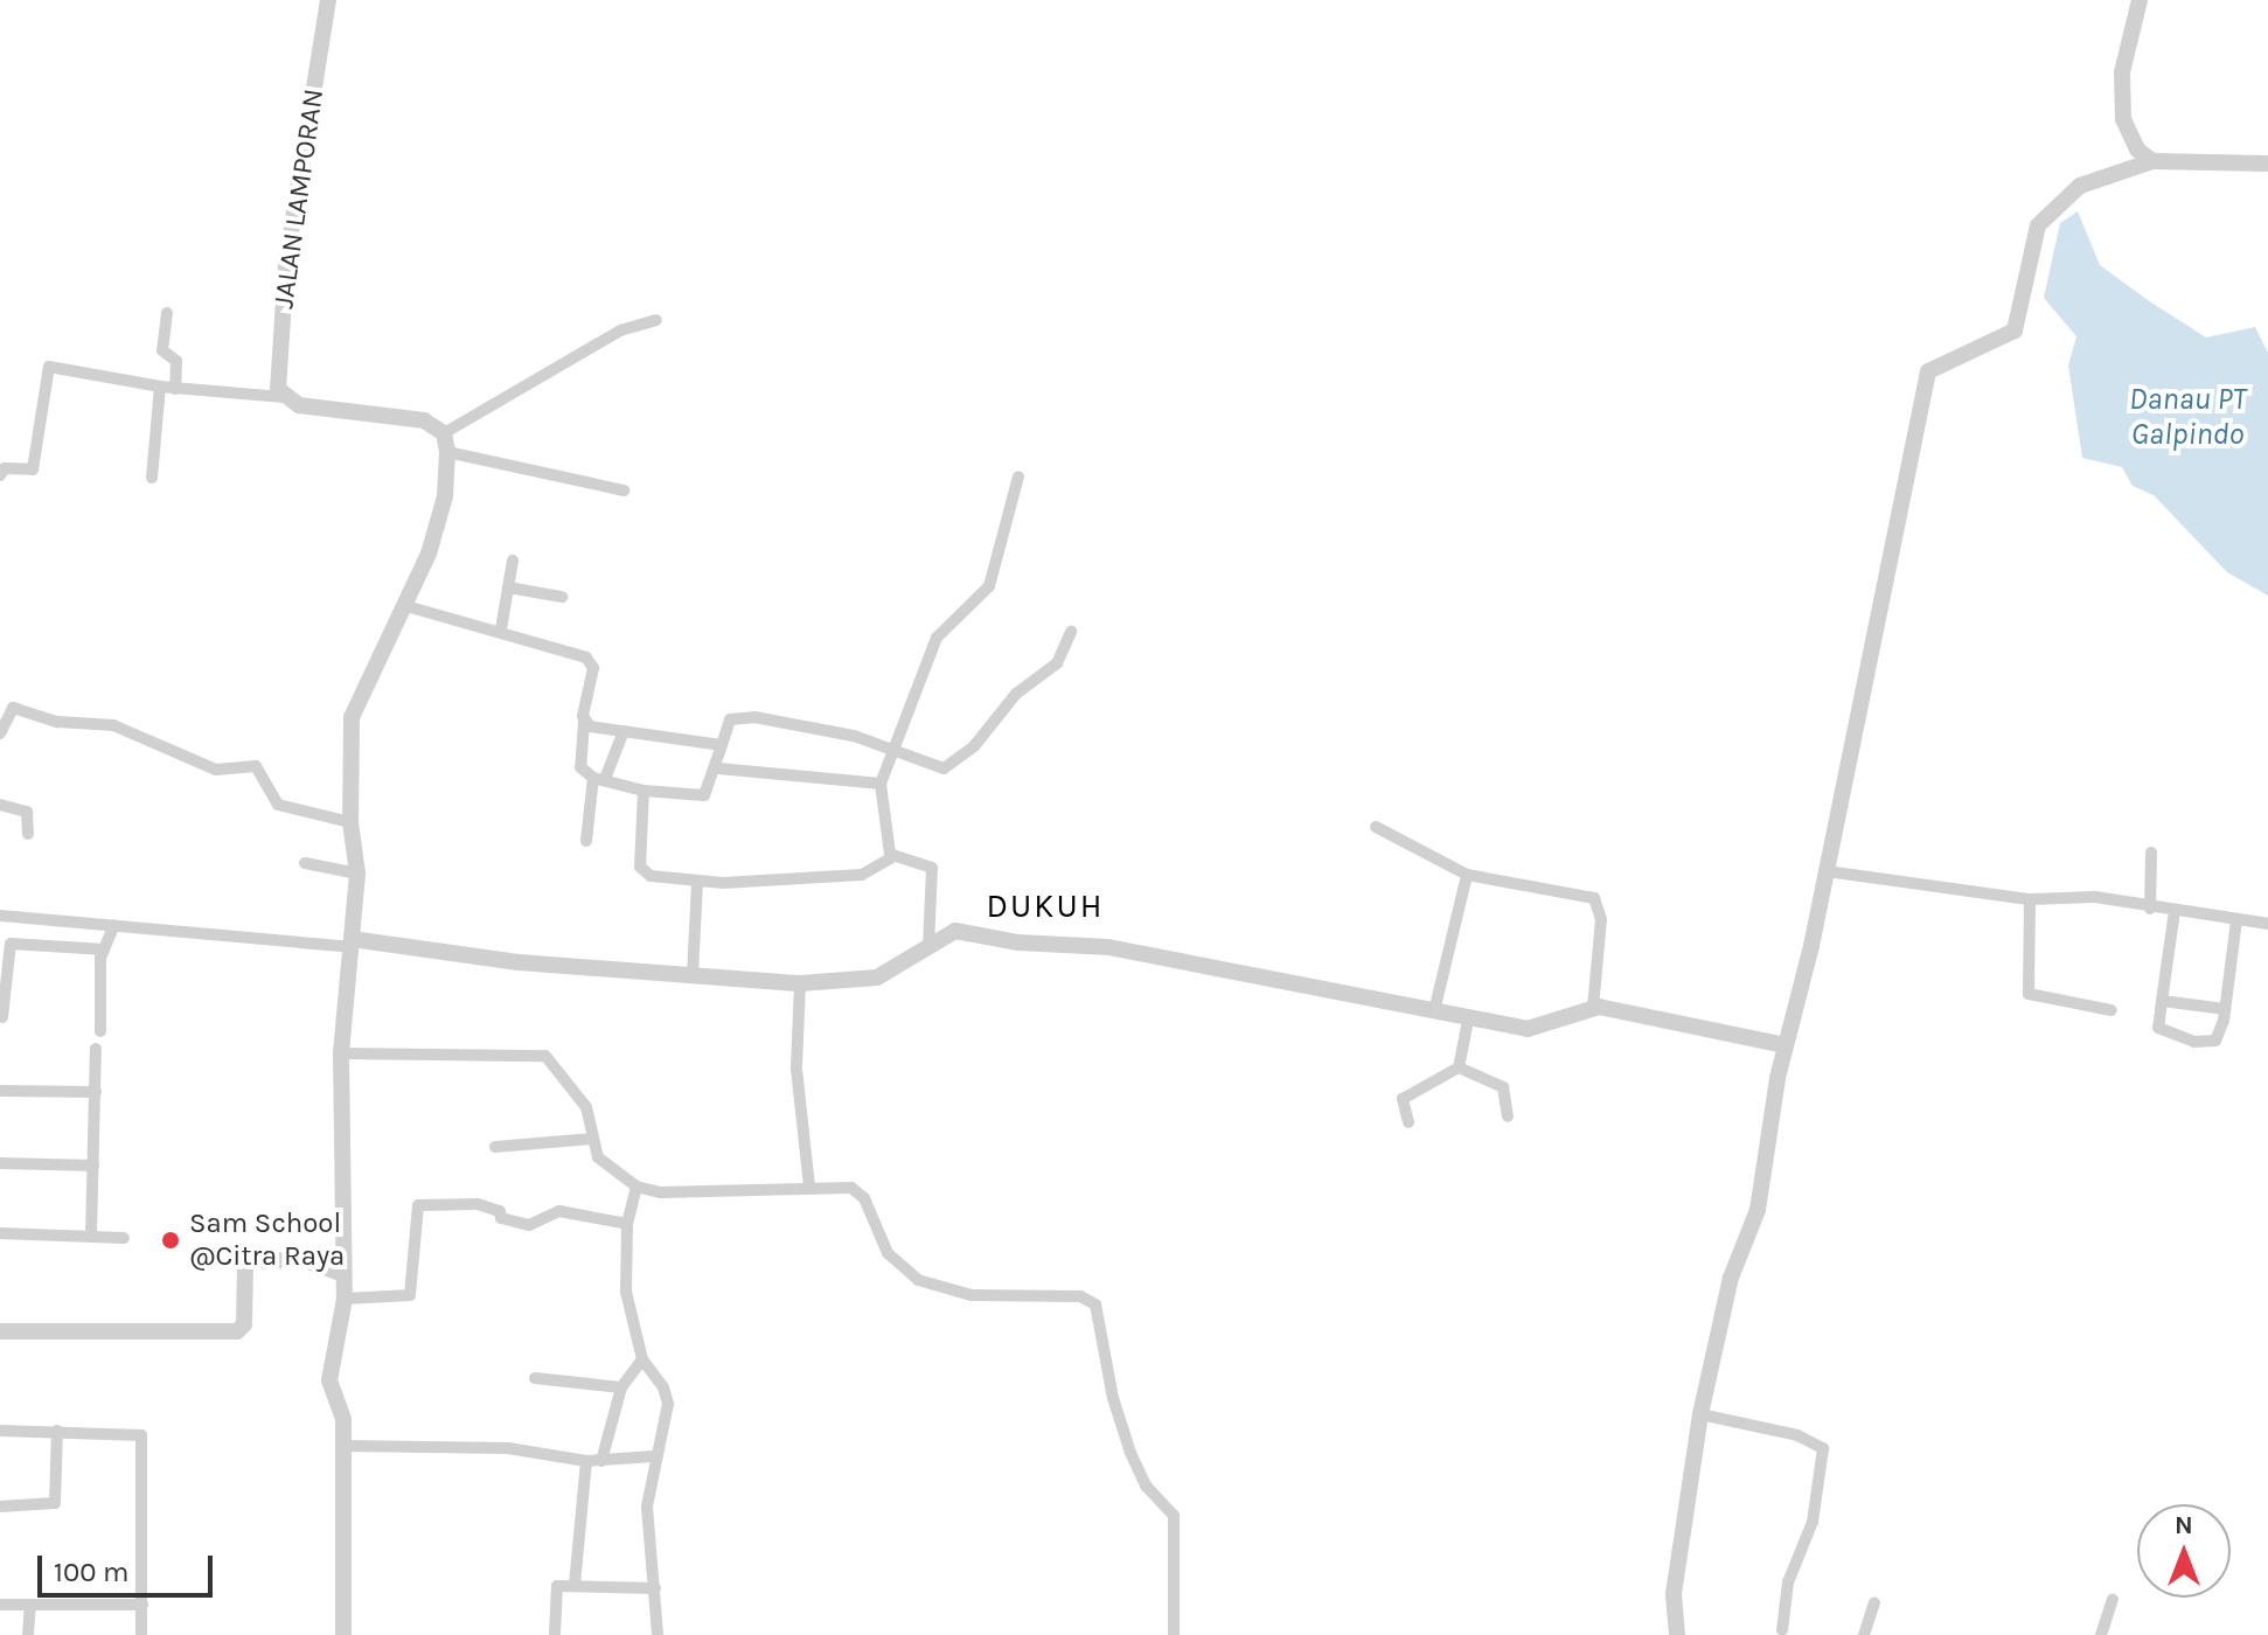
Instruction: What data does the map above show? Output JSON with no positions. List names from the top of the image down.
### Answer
{
  "streets": {
    "street": ["JALAN LAMPORAN"]
  },
  "districts": ["DUKUH"],
  "water": ["Danau PT Galpindo"],
  "places": ["Sam School @Citra Raya"],
  "scale_bar": "100 m",
  "north": "top"
}
